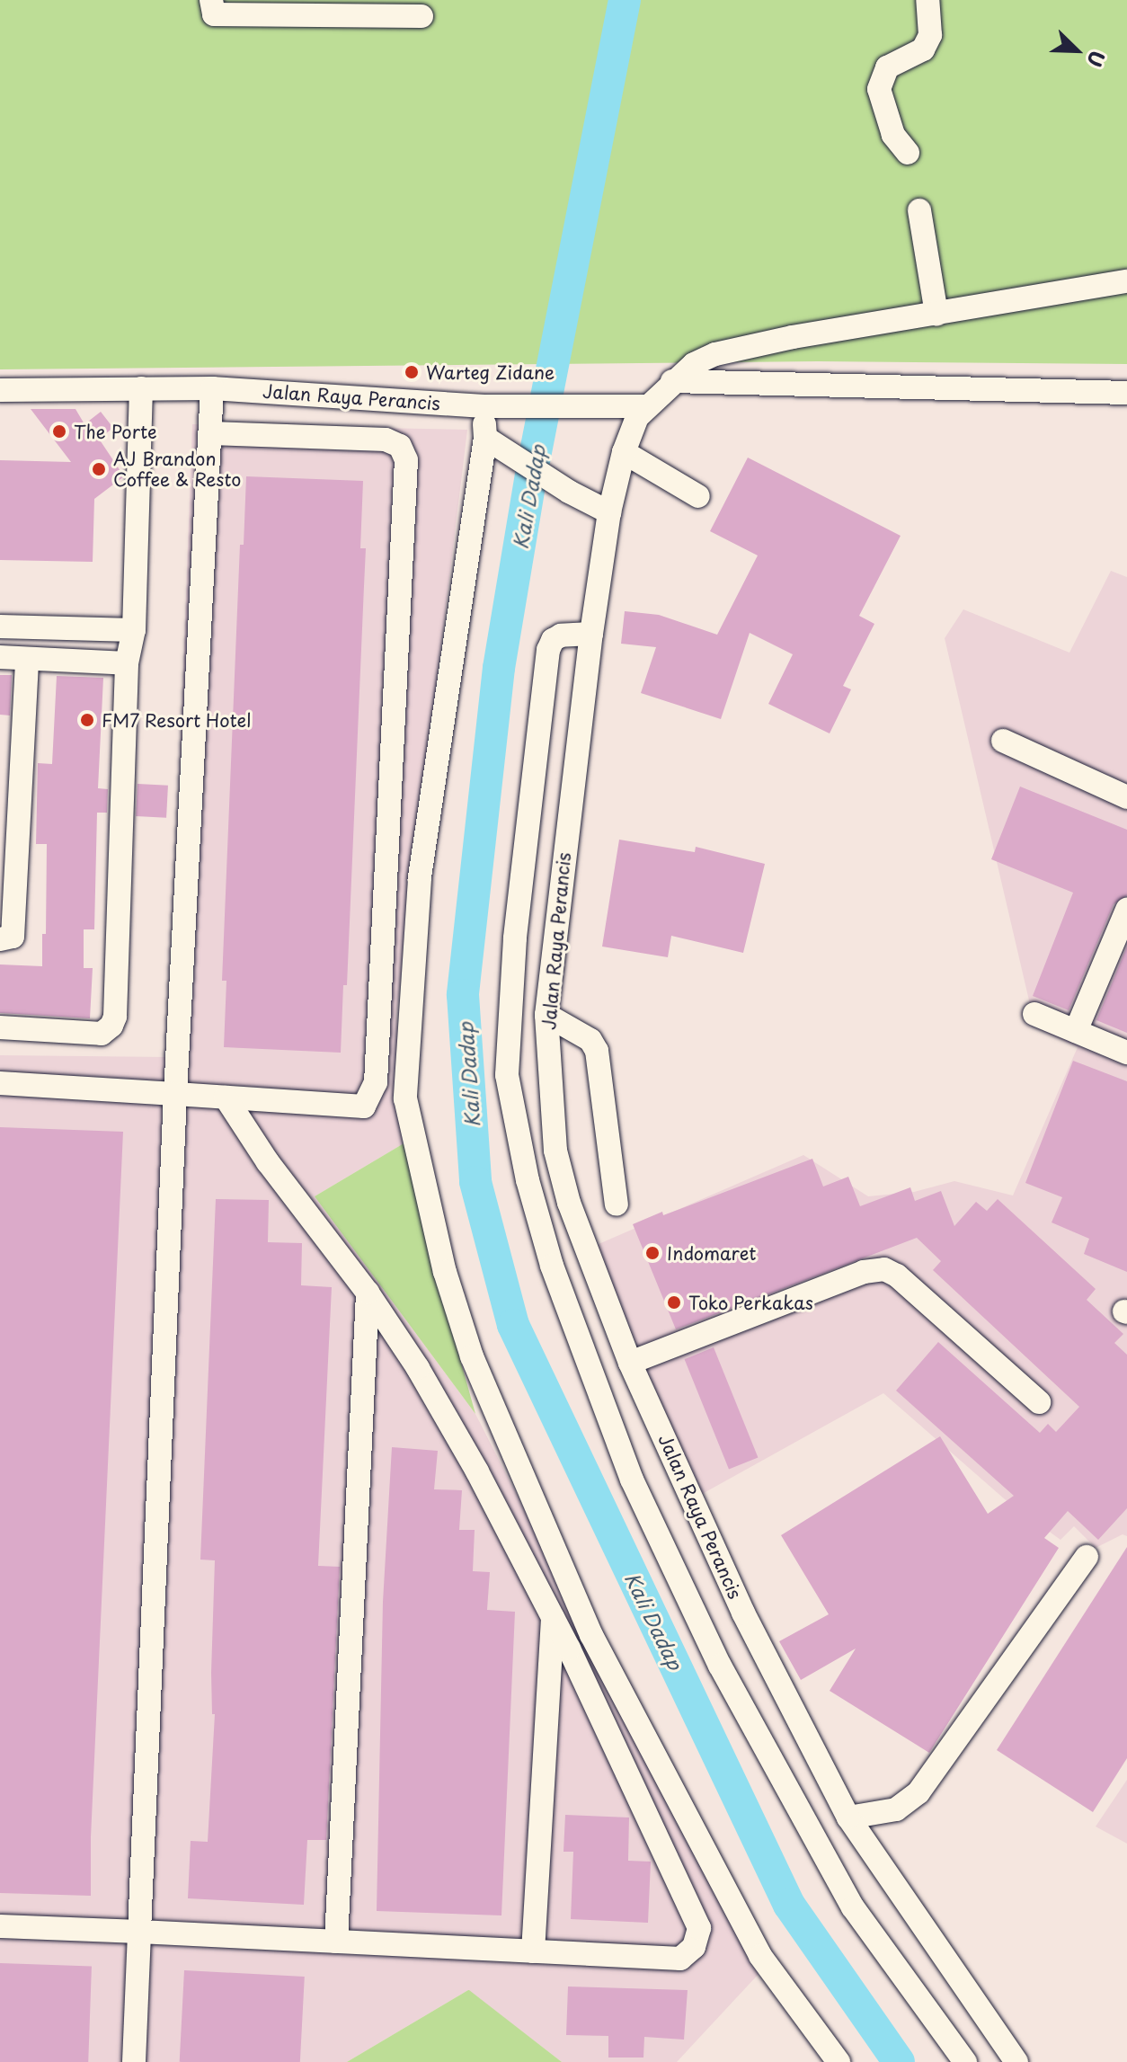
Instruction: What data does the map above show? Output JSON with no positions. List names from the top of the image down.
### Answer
{
  "streets": {
    "street": ["Jalan Raya Perancis"]
  },
  "water": ["Kali Dadap"],
  "places": [
    "Warteg Zidane",
    "The Porte",
    "AJ Brandon Coffee & Resto",
    "FM7 Resort Hotel",
    "Indomaret",
    "Toko Perkakas"
  ],
  "north": "bottom right"
}
